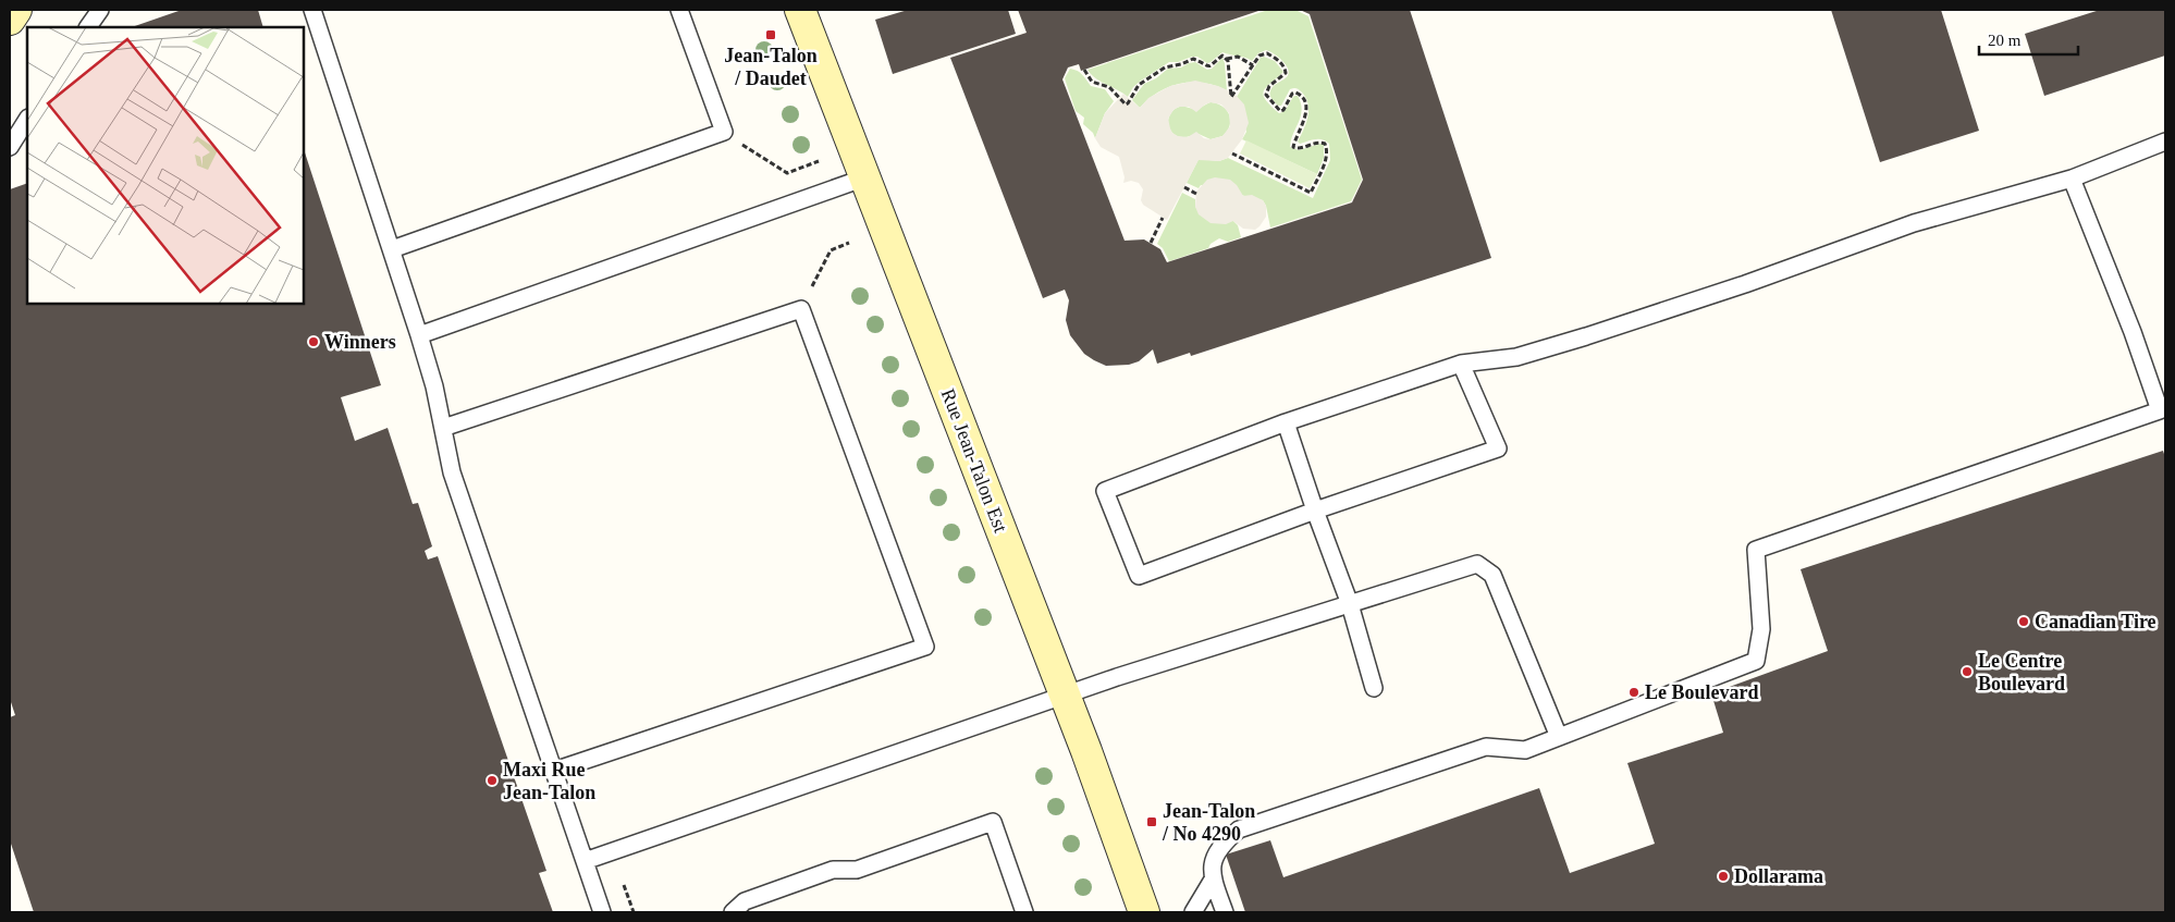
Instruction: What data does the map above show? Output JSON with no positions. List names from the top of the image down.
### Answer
{
  "streets": {
    "main road": ["Rue Jean-Talon Est"]
  },
  "places": {
    "transit": ["Jean-Talon / Daudet", "Jean-Talon / No 4290"],
    "other": [
      "Winners",
      "Canadian Tire",
      "Le Centre Boulevard",
      "Le Boulevard",
      "Maxi Rue Jean-Talon",
      "Dollarama"
    ]
  },
  "scale_bar": "20 m"
}
